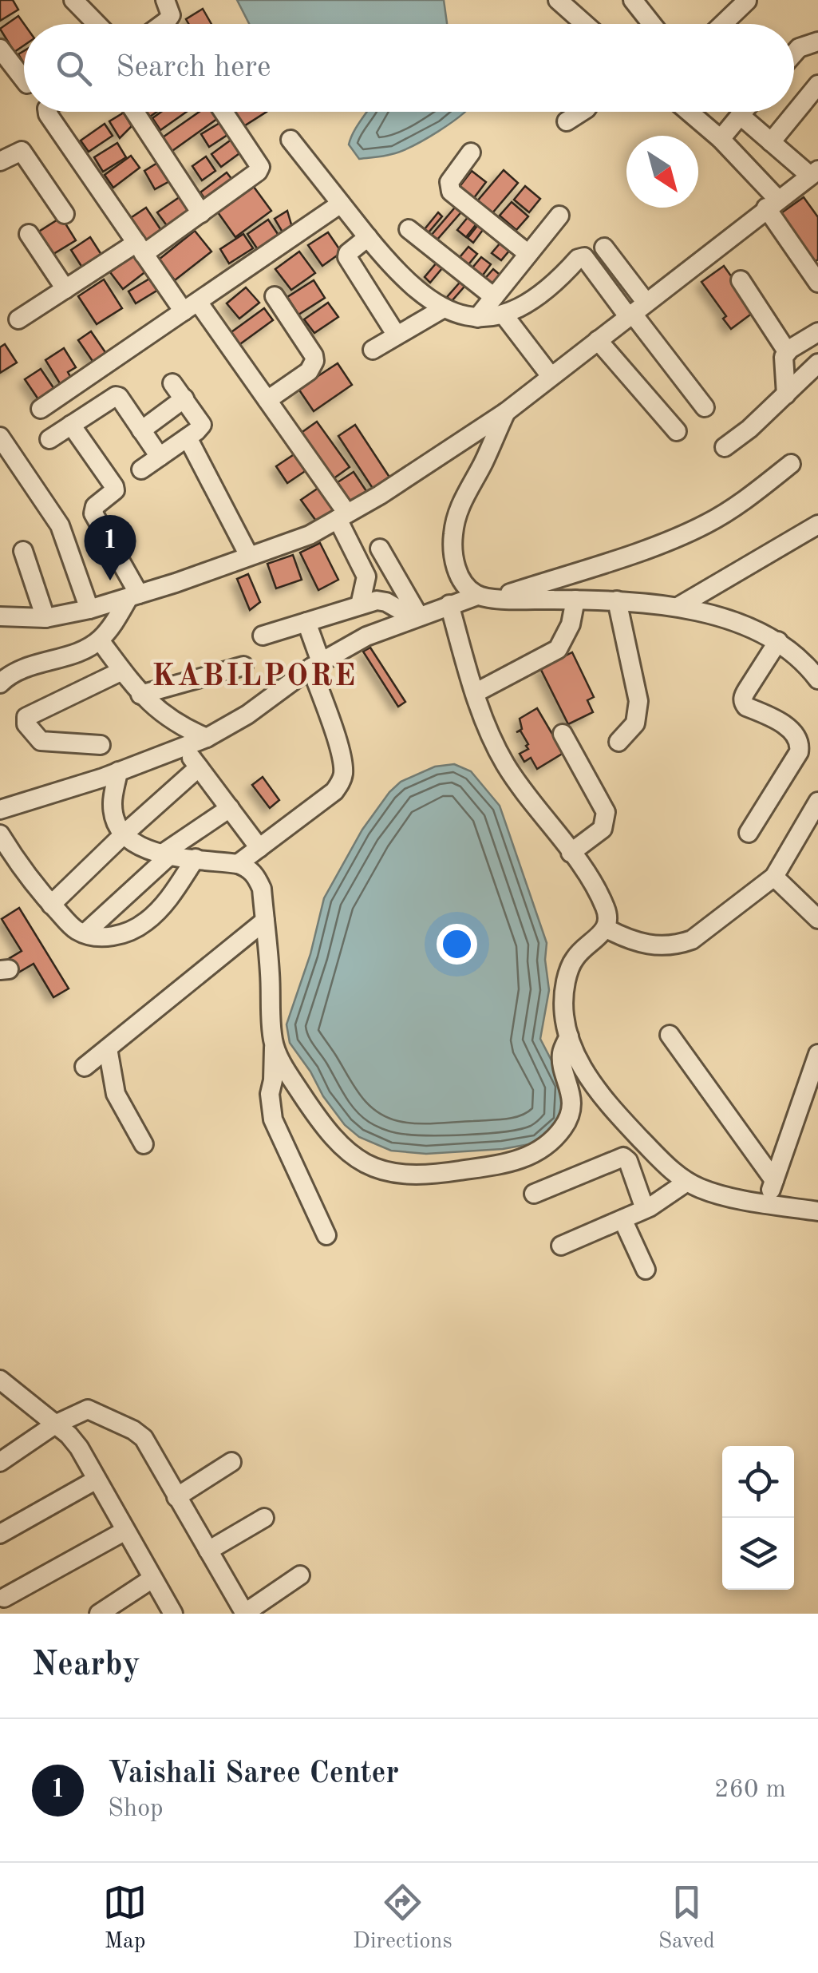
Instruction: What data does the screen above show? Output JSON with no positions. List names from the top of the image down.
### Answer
{
  "districts": ["KABILPORE"],
  "north": "bottom right",
  "page": {
    "search": "Search here",
    "pins": "1",
    "heading": "Nearby",
    "list": [
      {
        "mark": "1",
        "name": "Vaishali Saree Center",
        "note": "Shop",
        "value": "260 m"
      }
    ],
    "nav": ["Map", "Directions", "Saved"]
  }
}
